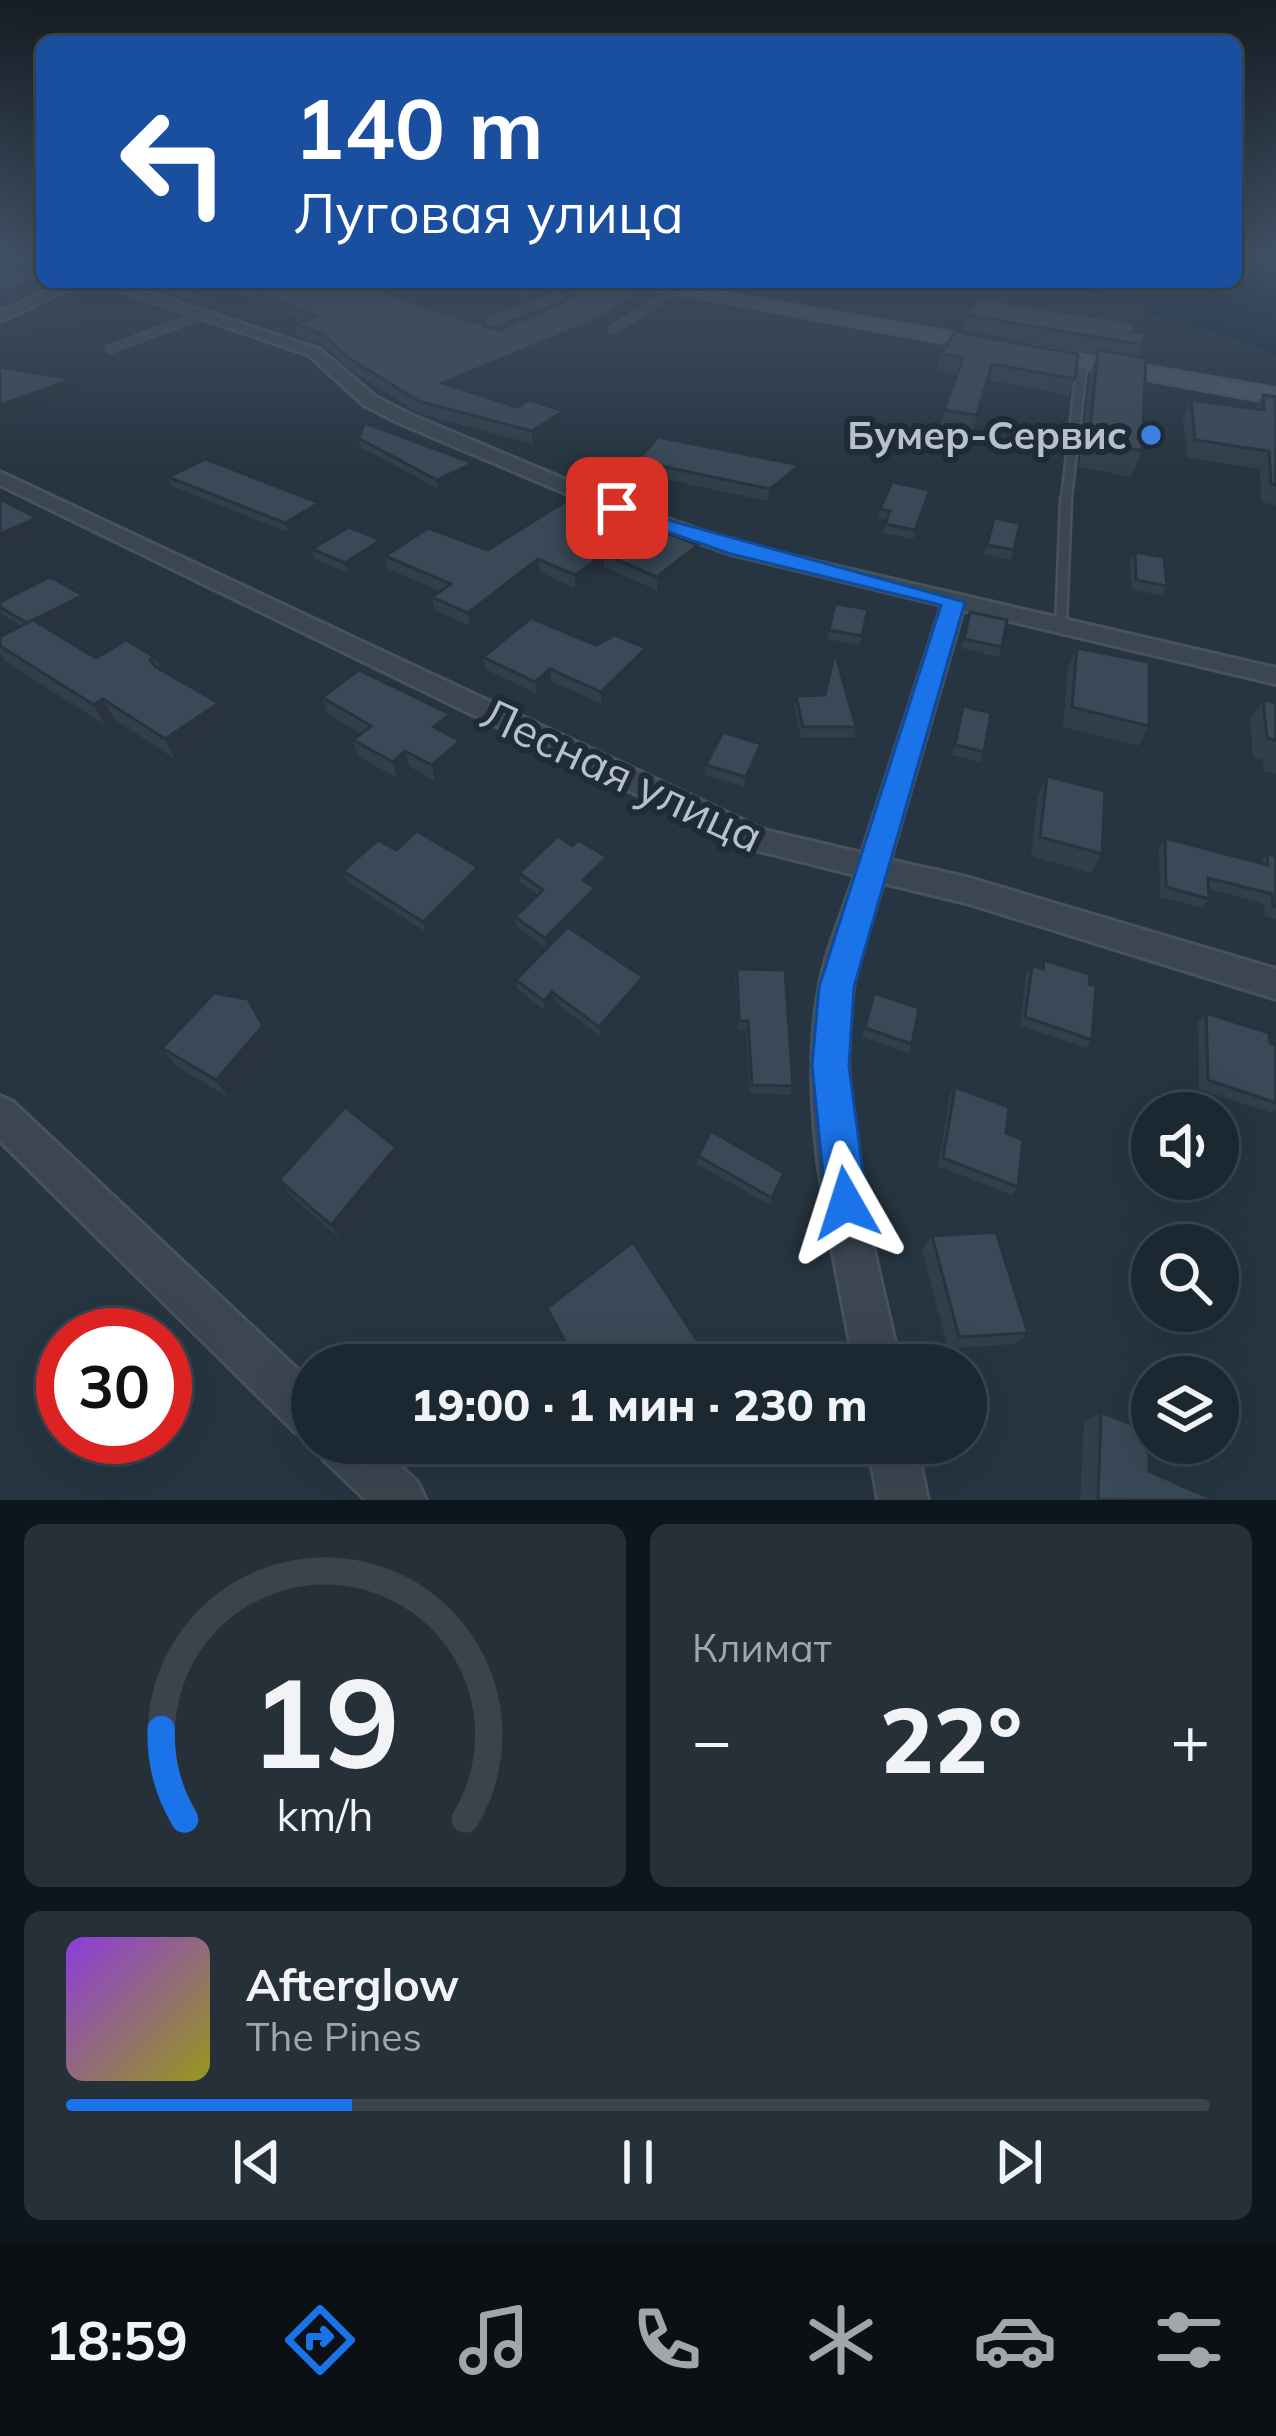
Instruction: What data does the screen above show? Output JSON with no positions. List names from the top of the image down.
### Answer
{
  "streets": {
    "street": ["Лесная улица"]
  },
  "places": ["Бумер-Сервис"],
  "page": {
    "turn": ["140 m", "Луговая улица"],
    "limit": "30",
    "trip": "19:00 · 1 мин · 230 m",
    "tile": "Климат",
    "heat": ["−", "22°", "+"],
    "song": ["Afterglow", "The Pines"],
    "tabs": "18:59",
    "gauge": ["19", "km/h"]
  }
}
